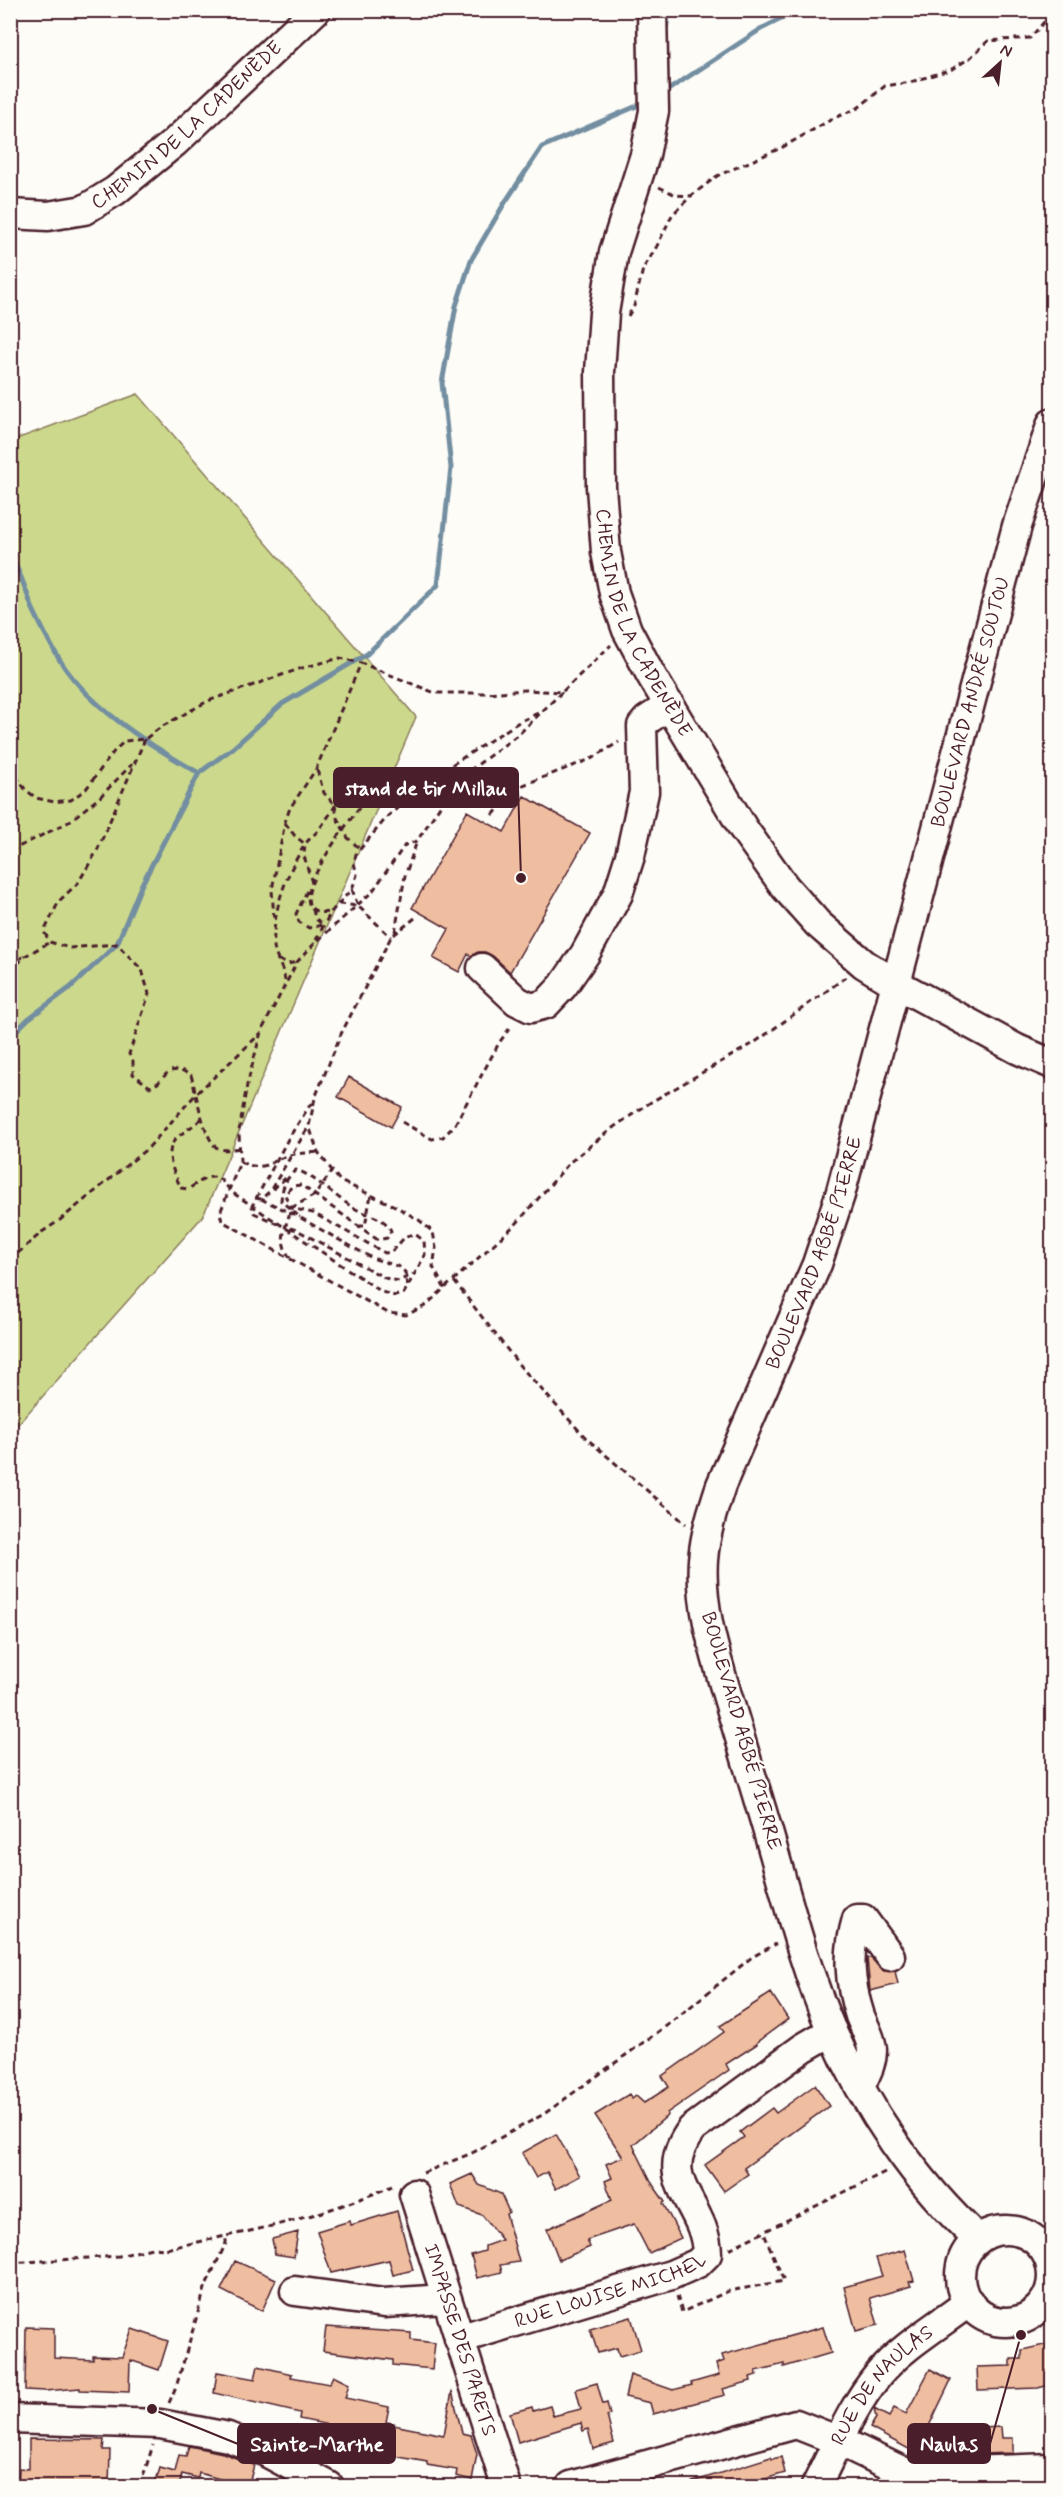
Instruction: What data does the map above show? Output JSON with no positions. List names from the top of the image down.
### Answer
{
  "streets": {
    "street": [
      "CHEMIN DE LA CADENÈDE",
      "BOULEVARD ANDRÉ SOUTOU",
      "BOULEVARD ABBÉ PIERRE",
      "RUE LOUISE MICHEL",
      "IMPASSE DES PARETS",
      "RUE DE NAULAS"
    ]
  },
  "crossings": [
    ["CHEMIN DE LA CADENÈDE", "BOULEVARD ANDRÉ SOUTOU"],
    ["CHEMIN DE LA CADENÈDE", "BOULEVARD ABBÉ PIERRE"],
    ["BOULEVARD ANDRÉ SOUTOU", "BOULEVARD ABBÉ PIERRE"],
    ["BOULEVARD ABBÉ PIERRE", "RUE LOUISE MICHEL"],
    ["BOULEVARD ABBÉ PIERRE", "RUE DE NAULAS"],
    ["RUE LOUISE MICHEL", "IMPASSE DES PARETS"]
  ],
  "places": ["stand de tir Millau", "Naulas", "Sainte-Marthe"],
  "north": "top right"
}
